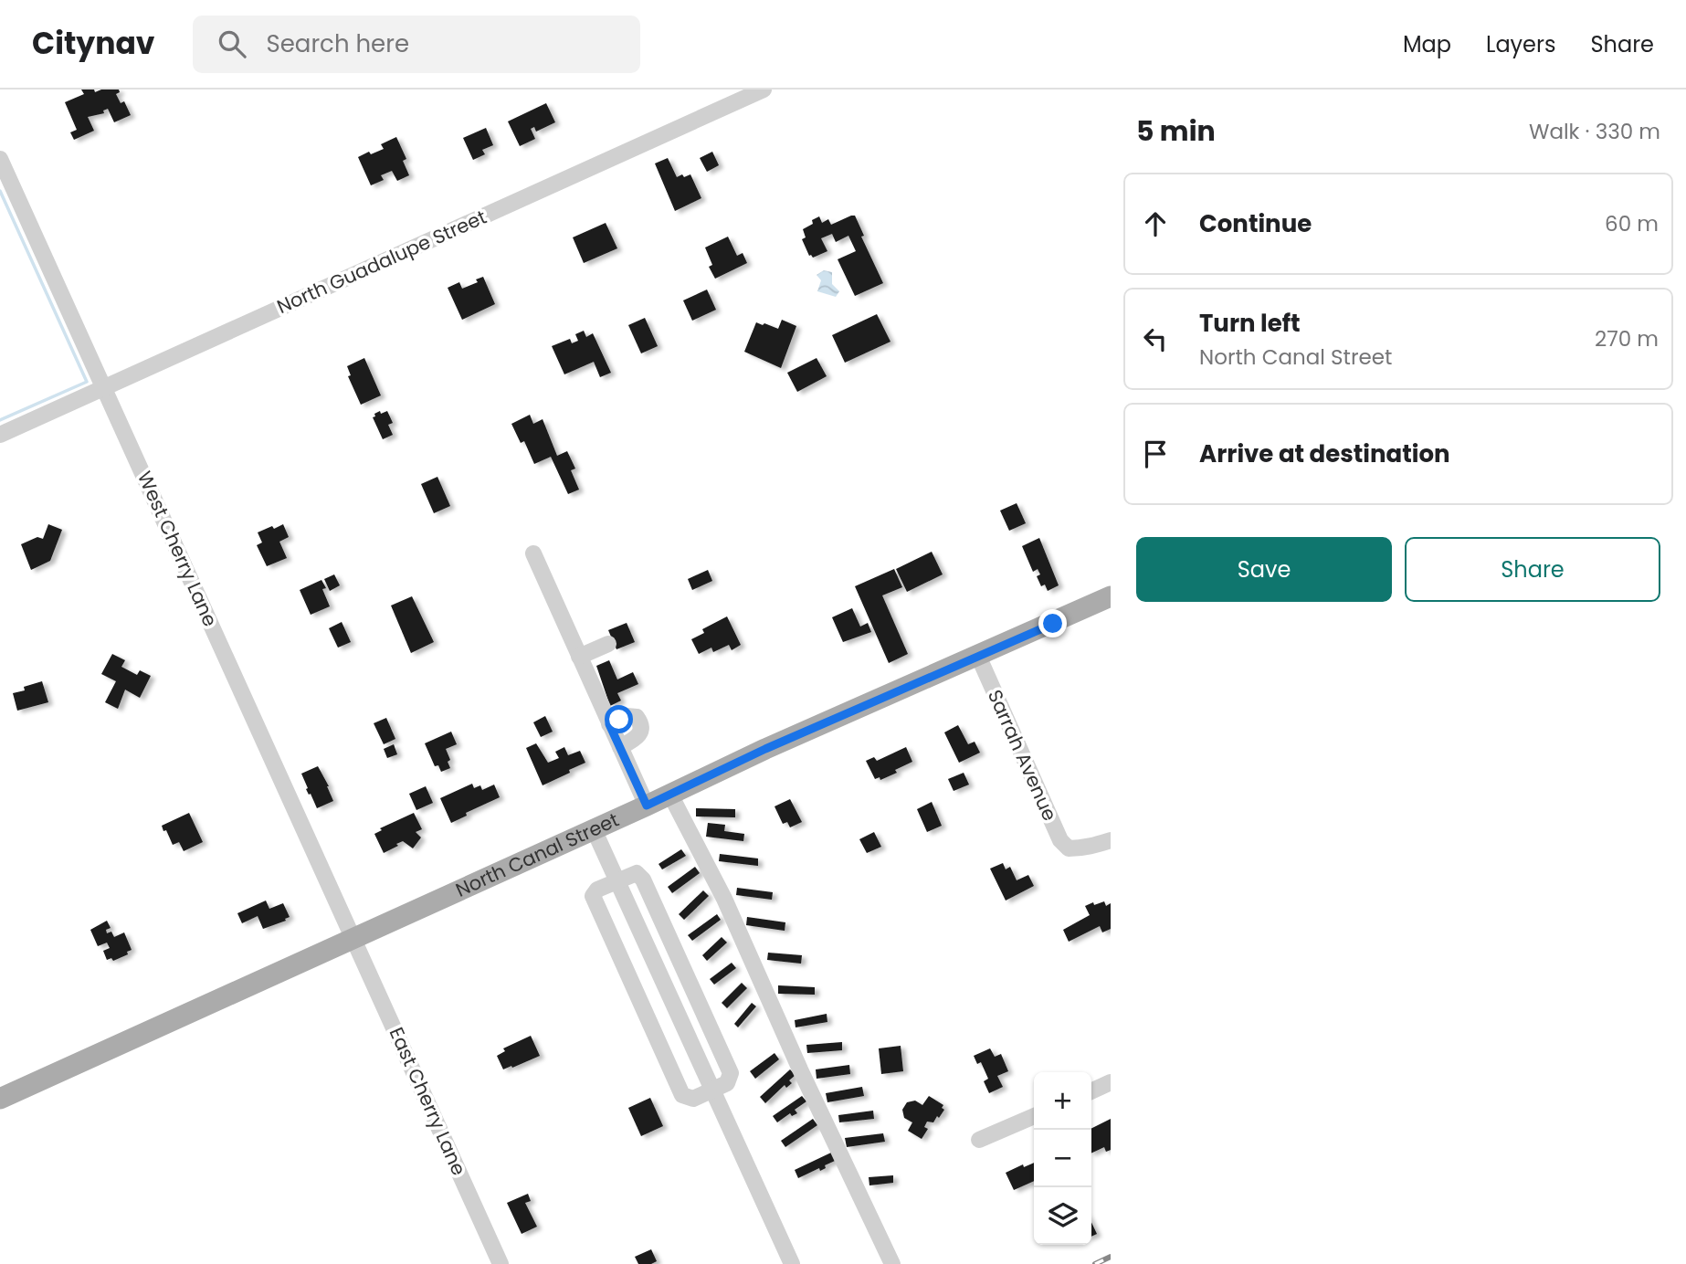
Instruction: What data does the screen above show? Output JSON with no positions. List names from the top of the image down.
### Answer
{
  "streets": {
    "main road": ["North Canal Street"],
    "street": [
      "North Guadalupe Street",
      "West Cherry Lane",
      "Sarrah Avenue",
      "East Cherry Lane"
    ]
  },
  "crossings": [
    ["North Guadalupe Street", "West Cherry Lane"],
    ["West Cherry Lane", "North Canal Street"],
    ["West Cherry Lane", "East Cherry Lane"],
    ["Sarrah Avenue", "North Canal Street"],
    ["North Canal Street", "East Cherry Lane"]
  ],
  "page": {
    "header": "Citynav",
    "search": "Search here",
    "nav": ["Map", "Layers", "Share"],
    "heading": ["5 min", "Walk · 330 m"],
    "list": [
      ["Continue", "60 m"],
      ["Turn left", "North Canal Street", "270 m"],
      "Arrive at destination"
    ],
    "buttons": ["Save", "Share"],
    "map_buttons": ["+", "−"]
  }
}
